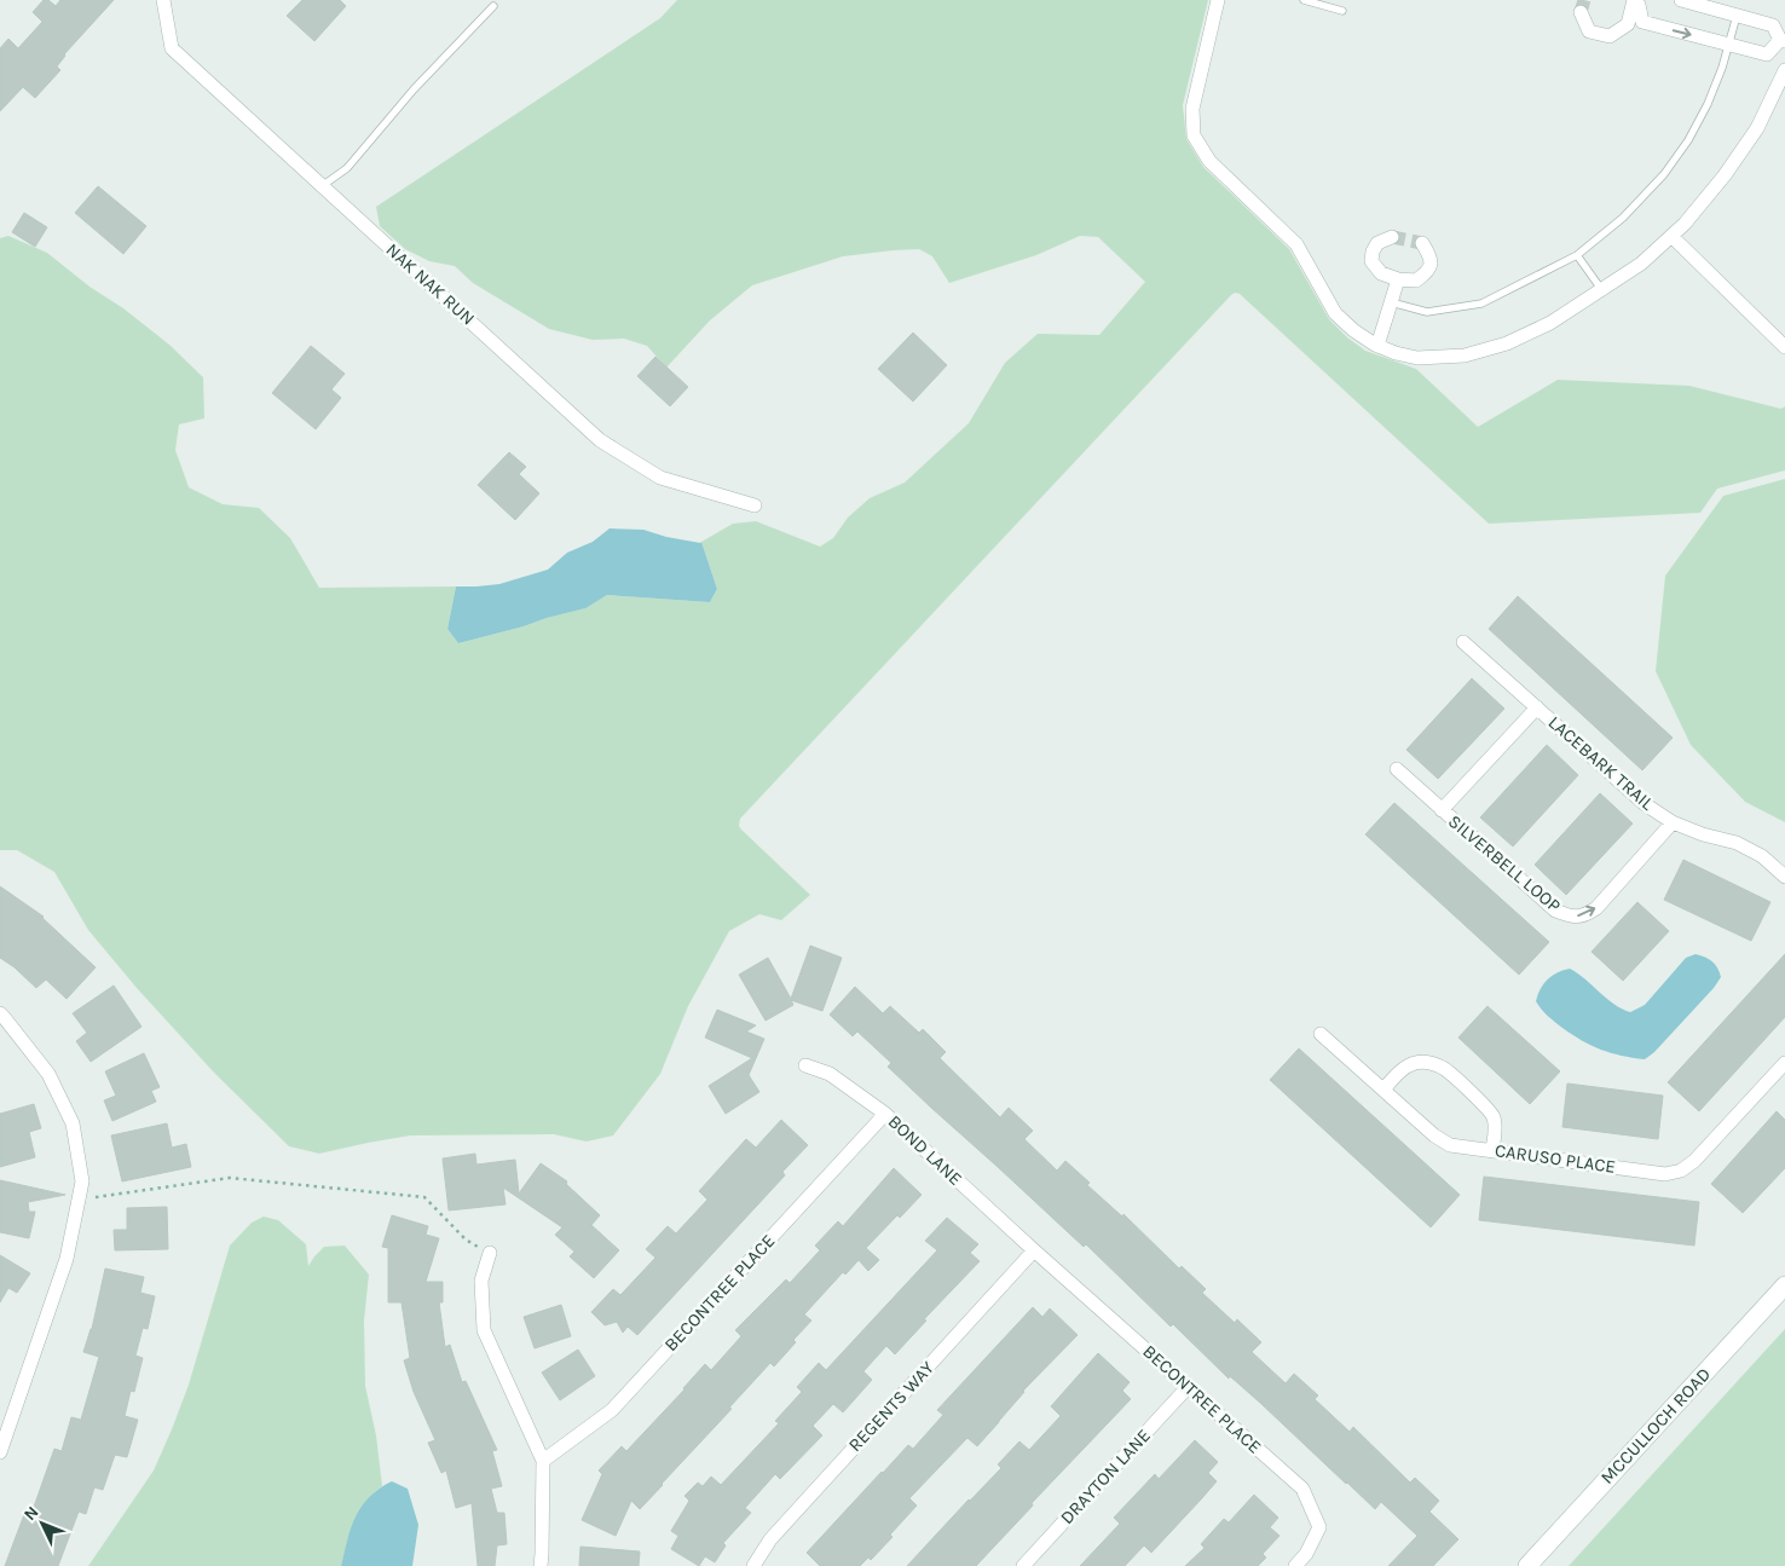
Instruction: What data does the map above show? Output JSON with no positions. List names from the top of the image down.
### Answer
{
  "streets": {
    "main road": ["MCCULLOCH ROAD"],
    "street": [
      "NAK NAK RUN",
      "LACEBARK TRAIL",
      "SILVERBELL LOOP",
      "BOND LANE",
      "CARUSO PLACE",
      "BECONTREE PLACE",
      "REGENTS WAY",
      "DRAYTON LANE"
    ]
  },
  "crossings": [
    ["LACEBARK TRAIL", "SILVERBELL LOOP"],
    ["BOND LANE", "BECONTREE PLACE"],
    ["BOND LANE", "REGENTS WAY"],
    ["BECONTREE PLACE", "REGENTS WAY"],
    ["BECONTREE PLACE", "DRAYTON LANE"]
  ],
  "north": "top left"
}
